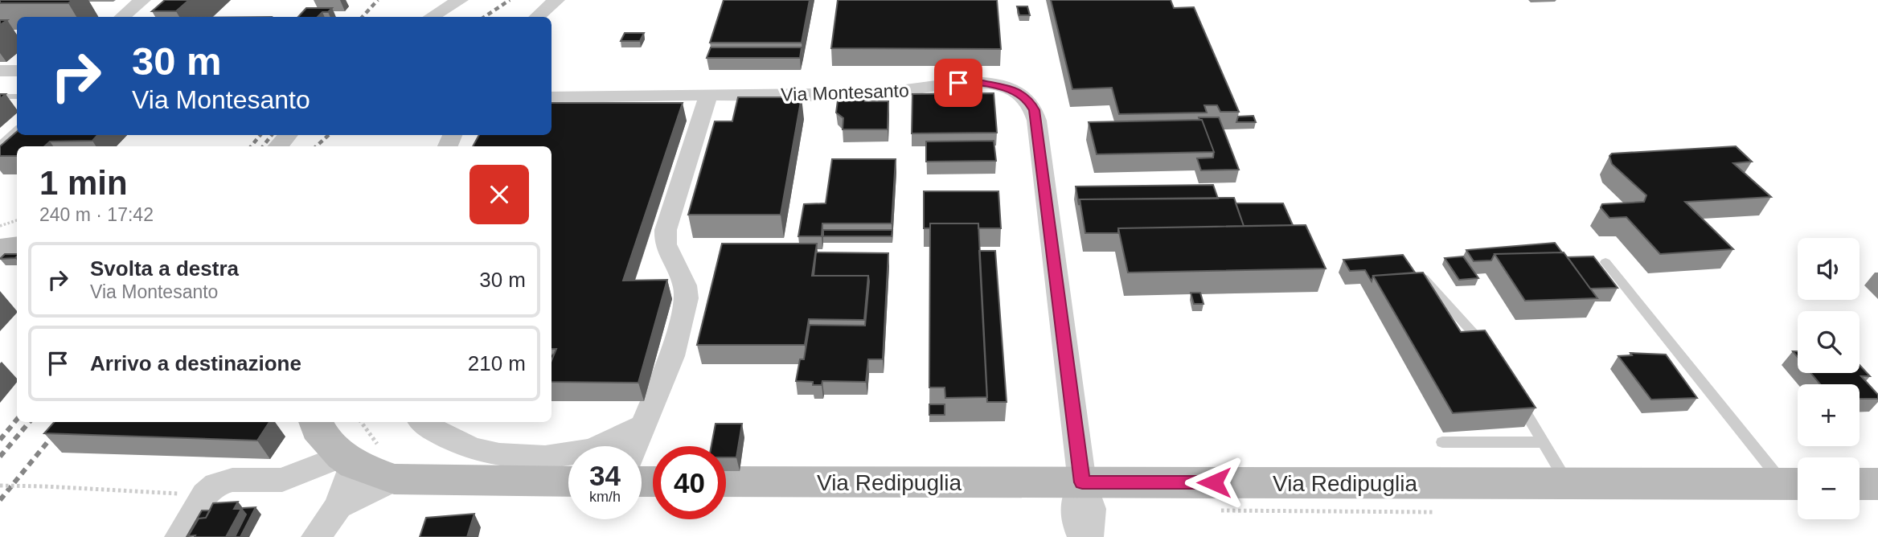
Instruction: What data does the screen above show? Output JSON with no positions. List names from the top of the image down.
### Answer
{
  "streets": {
    "street": ["Via Montesanto", "Via Redipuglia"]
  },
  "crossings": [
    ["Via Montesanto", "Via Redipuglia"]
  ],
  "page": {
    "turn": ["30 m", "Via Montesanto"],
    "heading": ["1 min", "240 m · 17:42"],
    "map_buttons": ["+", "−"],
    "list": [
      {
        "name": "Svolta a destra",
        "note": "Via Montesanto",
        "value": "30 m"
      },
      {
        "name": "Arrivo a destinazione",
        "value": "210 m"
      }
    ],
    "speed": "34 km/h",
    "limit": "40"
  }
}
